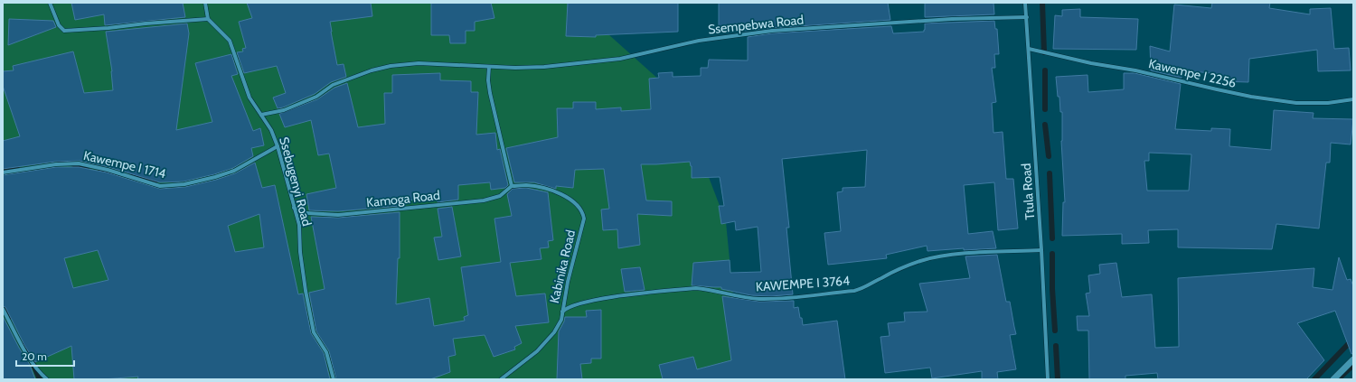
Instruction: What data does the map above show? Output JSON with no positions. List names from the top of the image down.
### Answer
{
  "streets": {
    "street": [
      "Ssempebwa Road",
      "Kawempe I 2256",
      "Kawempe I 1714",
      "Ssebugenyi Road",
      "Ttula Road",
      "Kamoga Road",
      "Kabinika Road",
      "KAWEMPE I 3764"
    ]
  },
  "crossings": [
    ["Ssempebwa Road", "Ssebugenyi Road"],
    ["Ssempebwa Road", "Ttula Road"],
    ["Kawempe I 2256", "Ttula Road"],
    ["Kawempe I 1714", "Ssebugenyi Road"],
    ["Ssebugenyi Road", "Kamoga Road"],
    ["Ttula Road", "KAWEMPE I 3764"],
    ["Kamoga Road", "Kabinika Road"],
    ["Kabinika Road", "KAWEMPE I 3764"]
  ],
  "scale_bar": "20 m"
}
